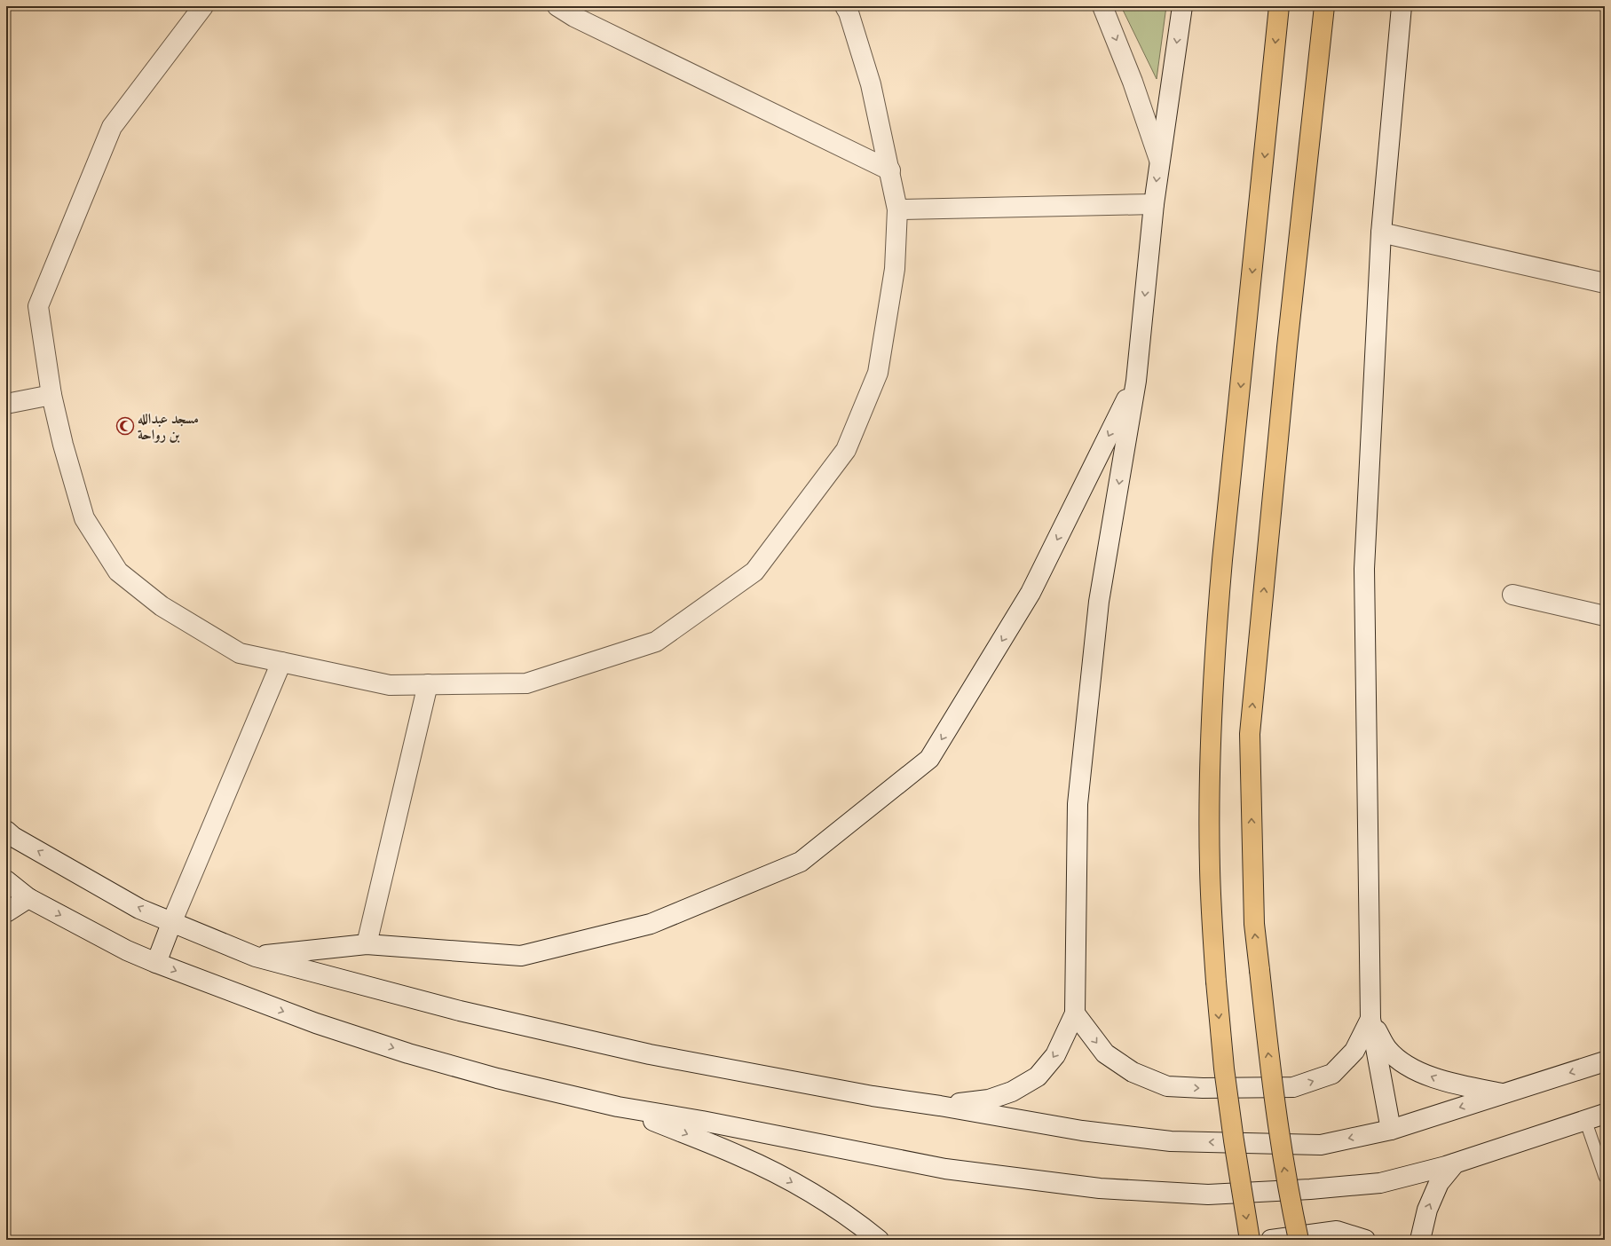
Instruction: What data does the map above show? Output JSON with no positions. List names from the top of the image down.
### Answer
{
  "places": {
    "mosque": ["مسجد عبدالله بن رواحة"]
  }
}
